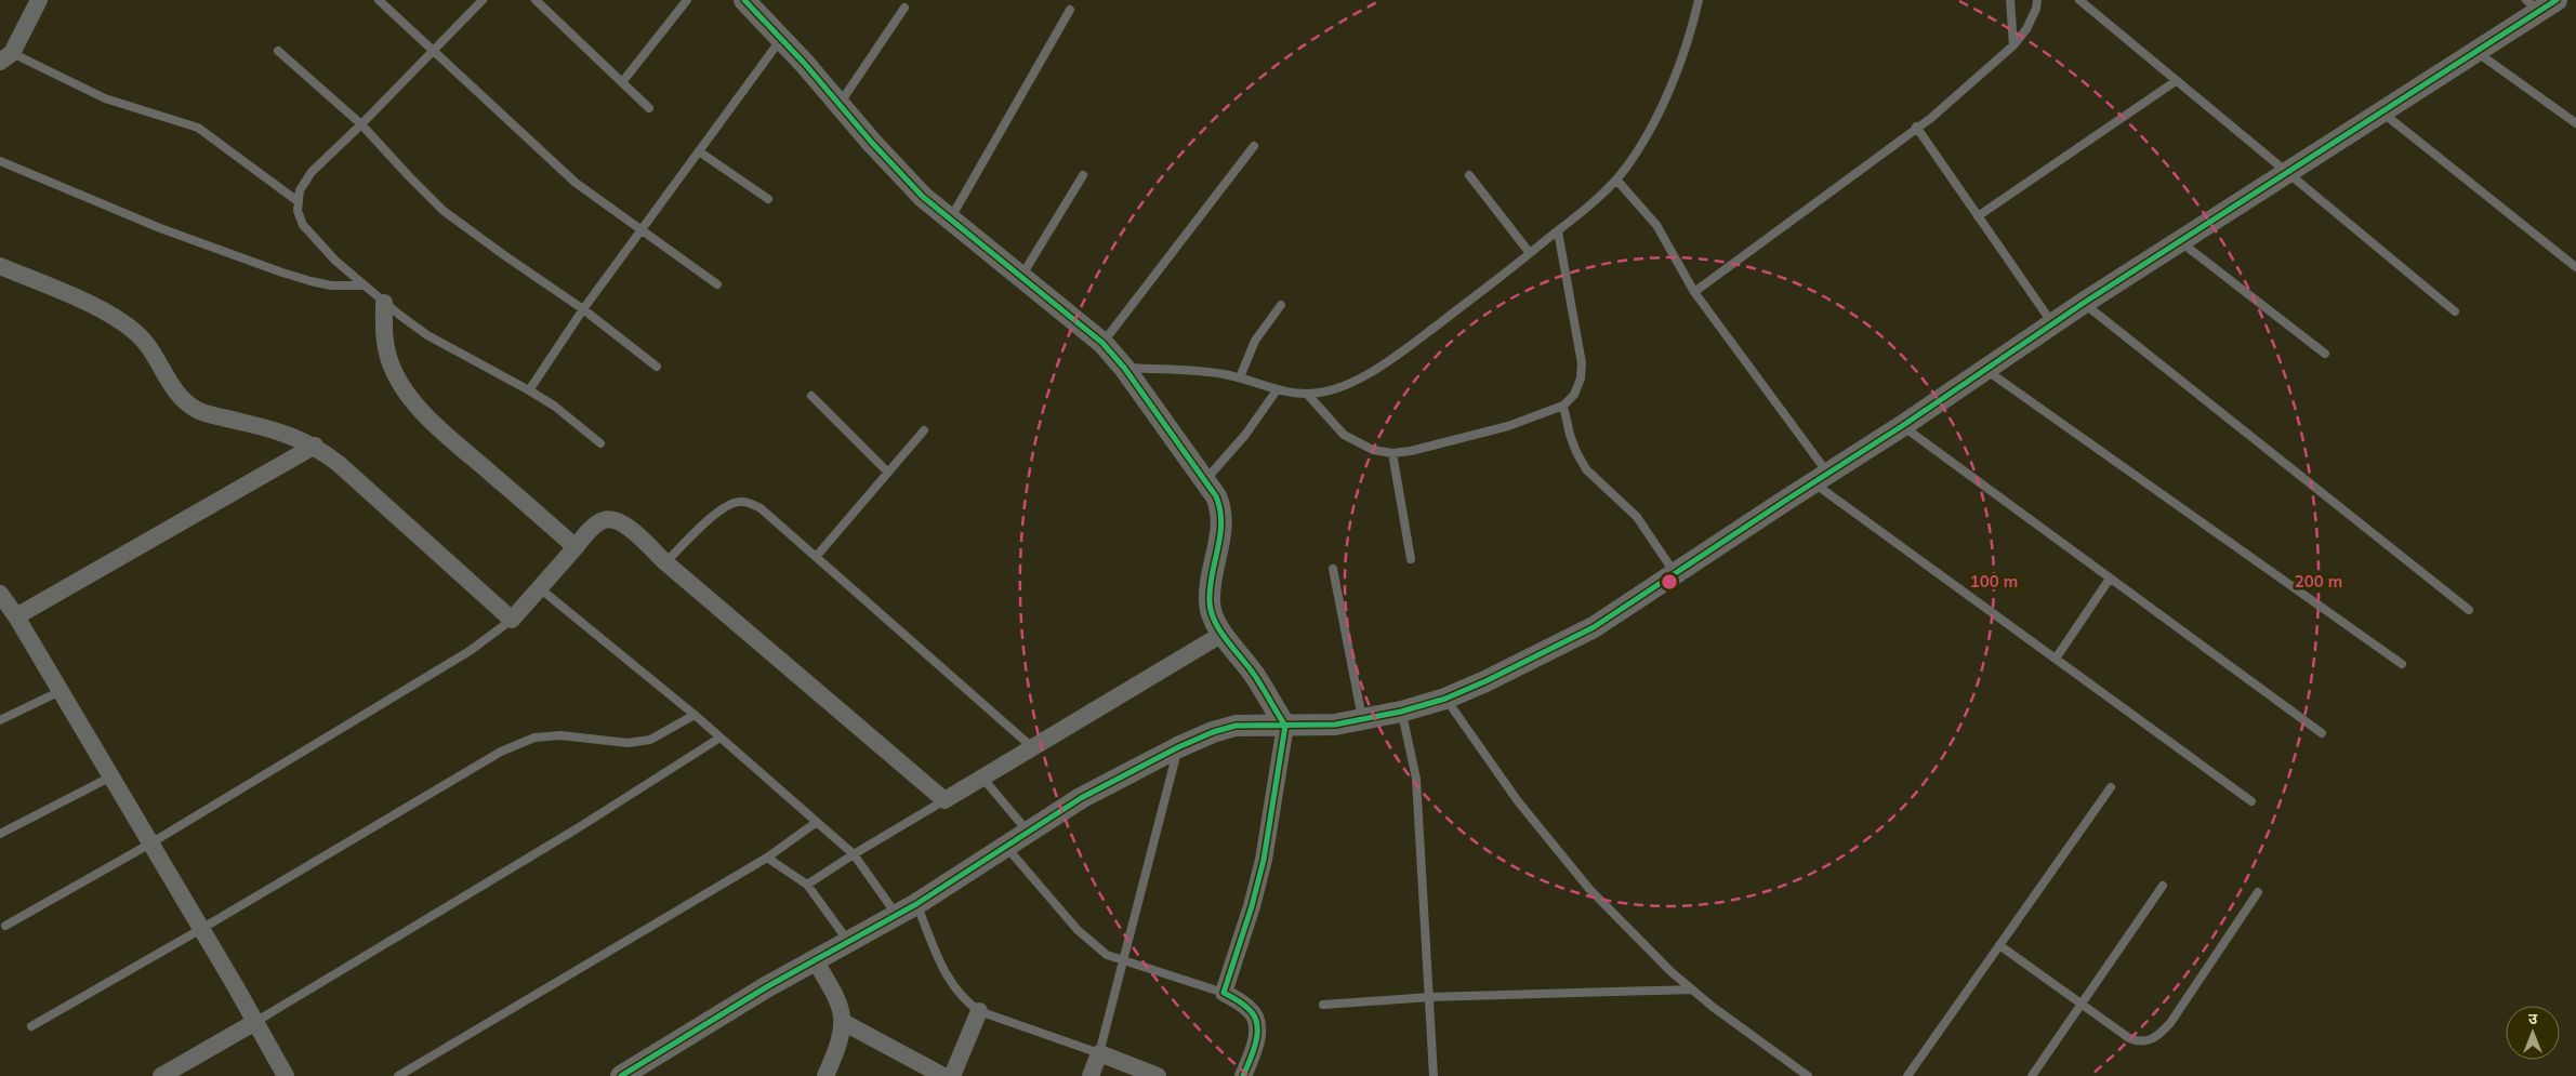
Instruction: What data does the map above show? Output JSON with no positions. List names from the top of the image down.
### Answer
{
  "north": "top",
  "rings": ["100 m", "200 m"]
}
